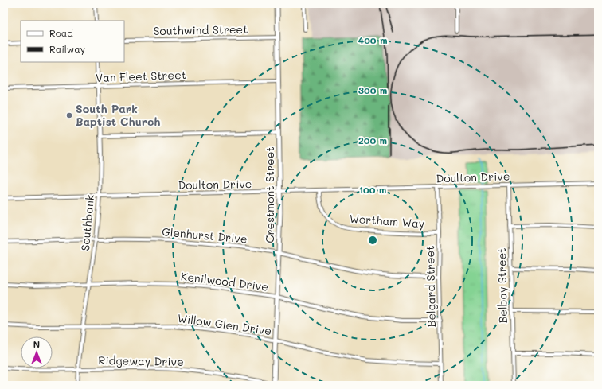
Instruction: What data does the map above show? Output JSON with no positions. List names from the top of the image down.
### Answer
{
  "streets": {
    "street": [
      "Southwind Street",
      "Van Fleet Street",
      "Doulton Drive",
      "Crestmont Street",
      "Wortham Way",
      "Southbank",
      "Glenhurst Drive",
      "Kenilwood Drive",
      "Belbay Street",
      "Belgard Street",
      "Willow Glen Drive",
      "Ridgeway Drive"
    ]
  },
  "crossings": [
    ["Southwind Street", "Crestmont Street"],
    ["Van Fleet Street", "Crestmont Street"],
    ["Van Fleet Street", "Southbank"],
    ["Doulton Drive", "Crestmont Street"],
    ["Doulton Drive", "Wortham Way"],
    ["Doulton Drive", "Southbank"],
    ["Doulton Drive", "Belbay Street"],
    ["Doulton Drive", "Belgard Street"],
    ["Crestmont Street", "Glenhurst Drive"],
    ["Crestmont Street", "Kenilwood Drive"],
    ["Crestmont Street", "Willow Glen Drive"],
    ["Crestmont Street", "Ridgeway Drive"],
    ["Wortham Way", "Belgard Street"],
    ["Southbank", "Glenhurst Drive"],
    ["Southbank", "Kenilwood Drive"],
    ["Southbank", "Willow Glen Drive"],
    ["Southbank", "Ridgeway Drive"],
    ["Glenhurst Drive", "Belgard Street"],
    ["Kenilwood Drive", "Belgard Street"],
    ["Belgard Street", "Willow Glen Drive"]
  ],
  "places": ["South Park Baptist Church"],
  "legend": ["Road", "Railway"],
  "north": "top",
  "rings": [
    "400 m",
    "300 m",
    "200 m",
    "100 m"
  ]
}
